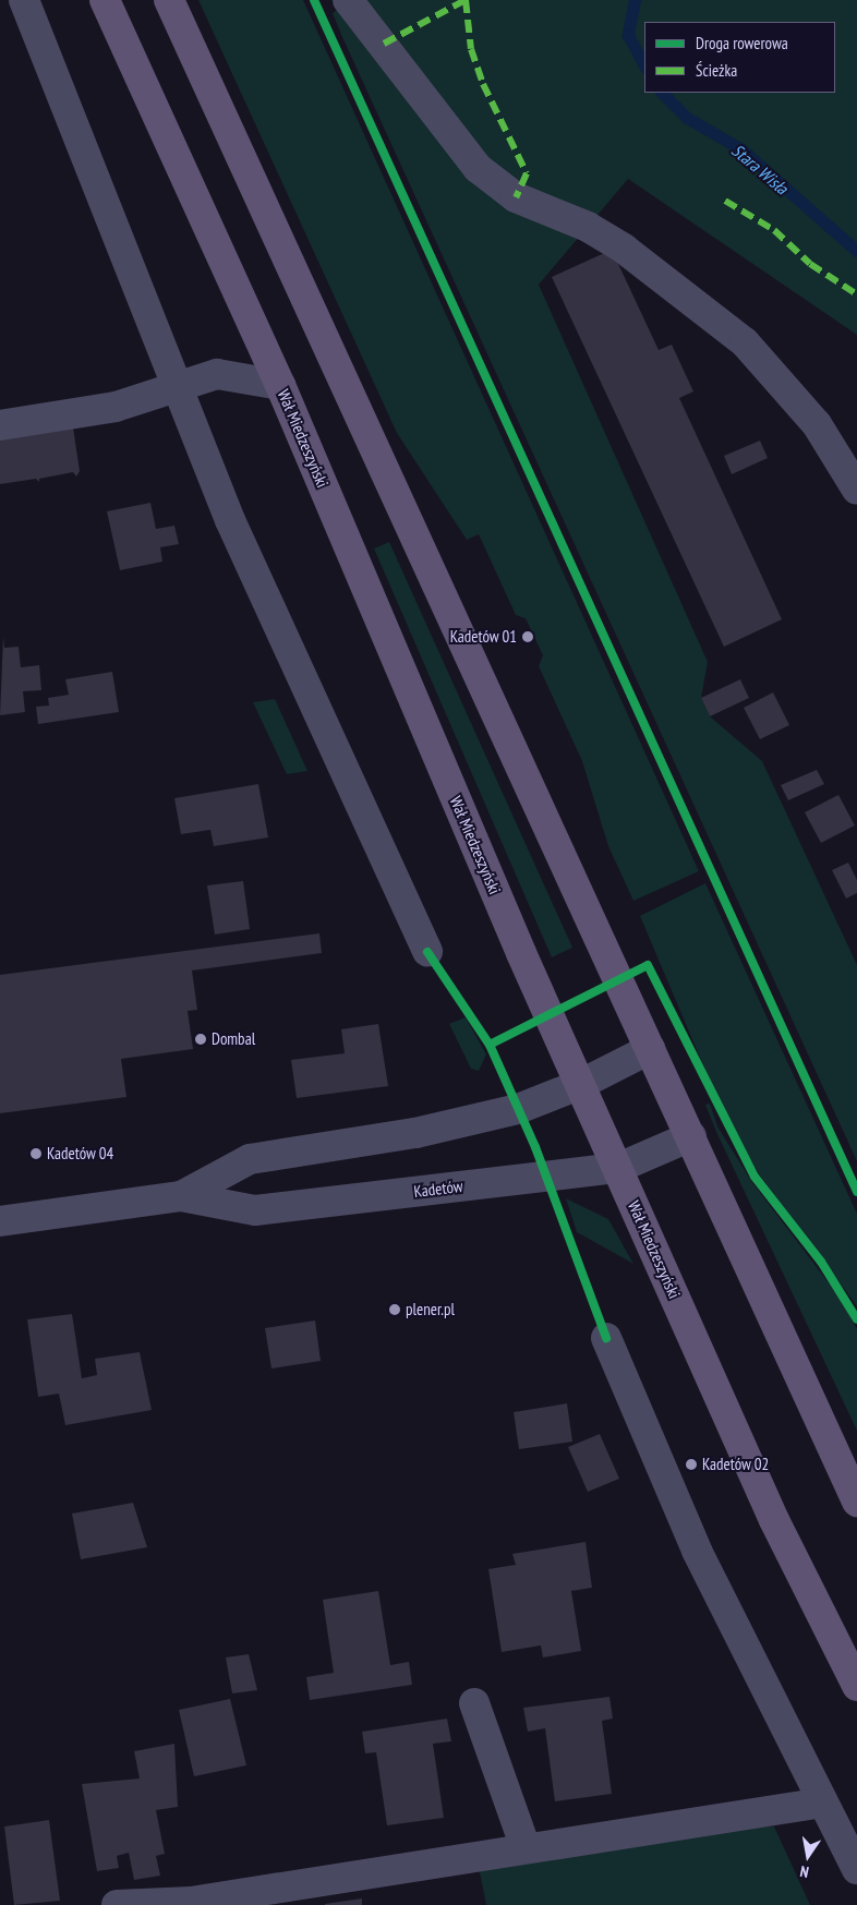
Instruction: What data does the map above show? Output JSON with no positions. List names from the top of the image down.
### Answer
{
  "streets": {
    "main road": ["Wał Miedzeszyński"],
    "street": ["Kadetów"]
  },
  "crossings": [
    ["Wał Miedzeszyński", "Kadetów"]
  ],
  "water": ["Stara Wisła"],
  "places": [
    "Kadetów 01",
    "Dombal",
    "Kadetów 04",
    "plener.pl",
    "Kadetów 02"
  ],
  "legend": ["Droga rowerowa", "Ścieżka"],
  "north": "bottom"
}
